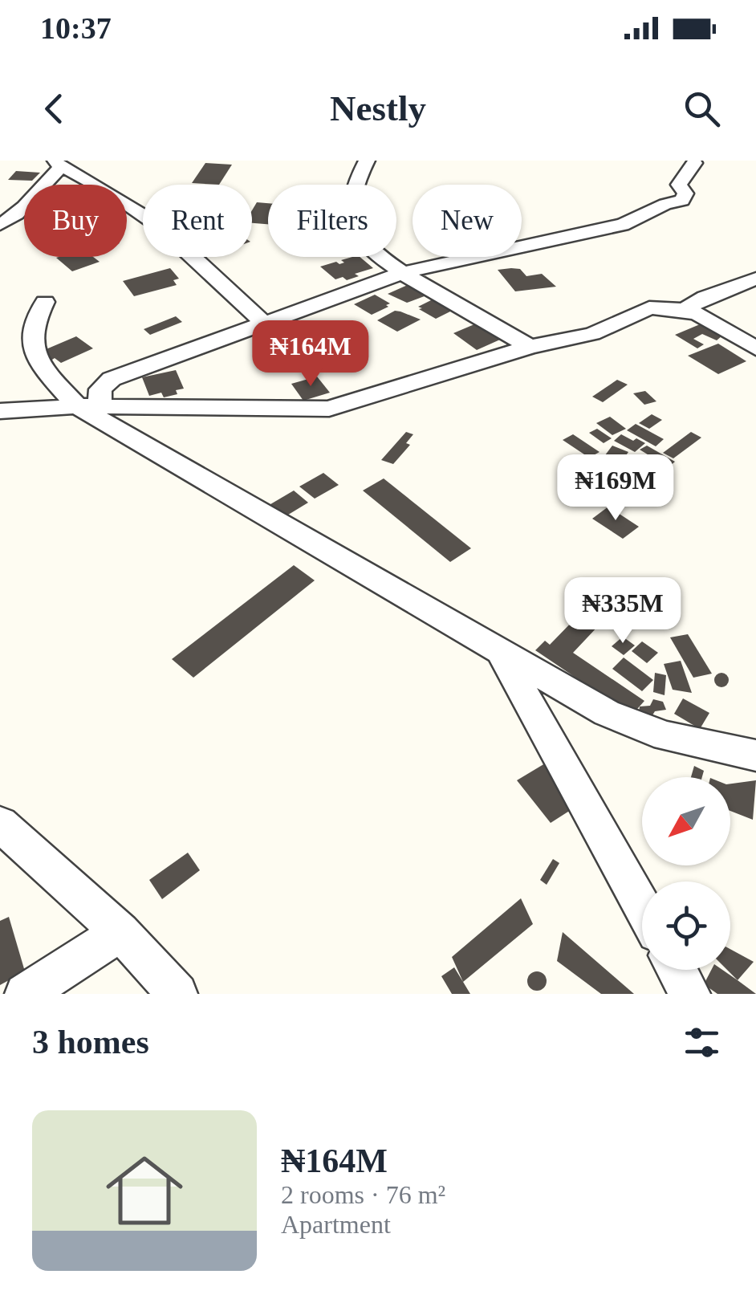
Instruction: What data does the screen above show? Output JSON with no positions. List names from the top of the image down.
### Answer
{
  "north": "bottom left",
  "page": {
    "status": "10:37",
    "header": "Nestly",
    "chip": [
      "Buy",
      "Rent",
      "Filters",
      "New"
    ],
    "price": ["₦164M", "₦169M", "₦335M"],
    "heading": "3 homes",
    "list": [
      {
        "name": "₦164M",
        "note": "2 rooms · 76 m² · Apartment"
      }
    ]
  }
}
